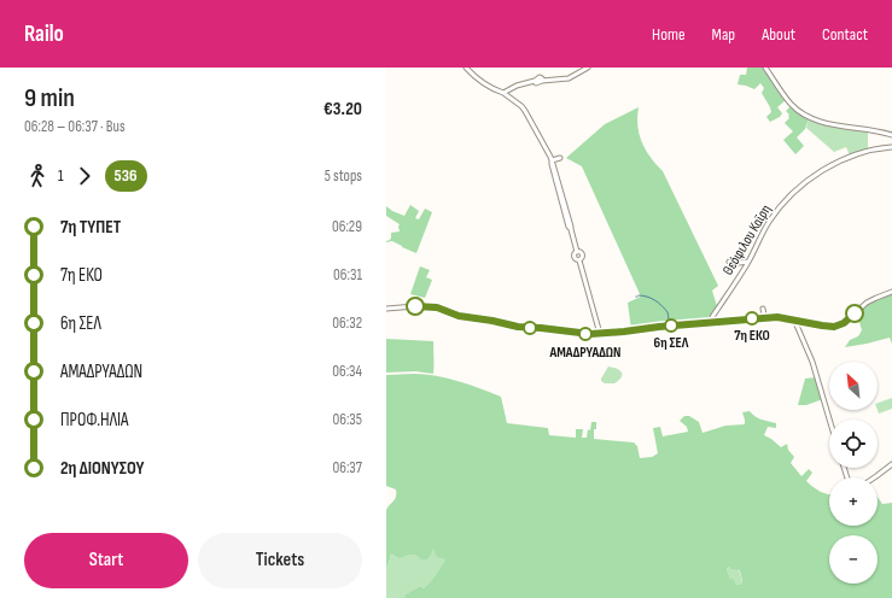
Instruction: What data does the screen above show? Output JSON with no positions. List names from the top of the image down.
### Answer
{
  "streets": {
    "street": ["Θεόφιλου Καϊρη"]
  },
  "places": ["7η ΕΚΟ", "6η ΣΕΛ", "ΑΜΑΔΡΥΑΔΩΝ"],
  "lines": ["bus line 536"],
  "north": "top left",
  "page": {
    "header": "Railo",
    "nav": [
      "Home",
      "Map",
      "About",
      "Contact"
    ],
    "heading": ["9 min", "06:28 – 06:37 · Bus", "€3.20"],
    "legs": ["1", "536", "5 stops"],
    "list": [
      {
        "name": "7η ΤΥΠΕΤ",
        "value": "06:29"
      },
      {
        "name": "7η ΕΚΟ",
        "value": "06:31"
      },
      {
        "name": "6η ΣΕΛ",
        "value": "06:32"
      },
      {
        "name": "ΑΜΑΔΡΥΑΔΩΝ",
        "value": "06:34"
      },
      {
        "name": "ΠΡΟΦ.ΗΛΙΑ",
        "value": "06:35"
      },
      {
        "name": "2η ΔΙΟΝΥΣΟΥ",
        "value": "06:37"
      }
    ],
    "map_buttons": ["+", "−"],
    "buttons": ["Start", "Tickets"]
  }
}
